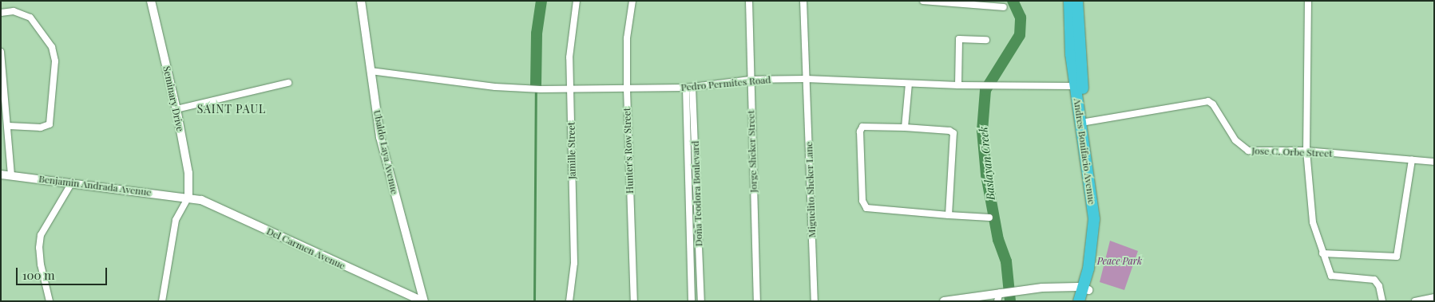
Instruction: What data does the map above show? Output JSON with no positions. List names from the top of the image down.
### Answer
{
  "streets": {
    "highway": ["Andres Bonifacio Avenue"],
    "street": [
      "Pedro Permites Road",
      "Seminary Drive",
      "Jamille Street",
      "Hunter's Row Street",
      "Jorge Sheker Street",
      "Ubaldo Laya Avenue",
      "Jose C. Orbe Street",
      "Benjamin Andrada Avenue",
      "Miguelito Sheker Lane",
      "Doña Teodora Boulevard",
      "Del Carmen Avenue"
    ]
  },
  "crossings": [
    ["Pedro Permites Road", "Jamille Street"],
    ["Pedro Permites Road", "Hunter's Row Street"],
    ["Pedro Permites Road", "Jorge Sheker Street"],
    ["Pedro Permites Road", "Andres Bonifacio Avenue"],
    ["Pedro Permites Road", "Ubaldo Laya Avenue"],
    ["Pedro Permites Road", "Miguelito Sheker Lane"],
    ["Pedro Permites Road", "Doña Teodora Boulevard"],
    ["Seminary Drive", "Benjamin Andrada Avenue"],
    ["Seminary Drive", "Del Carmen Avenue"],
    ["Andres Bonifacio Avenue", "Jose C. Orbe Street"],
    ["Ubaldo Laya Avenue", "Del Carmen Avenue"],
    ["Benjamin Andrada Avenue", "Del Carmen Avenue"]
  ],
  "districts": ["SAINT PAUL"],
  "water": ["Baslayan Creek"],
  "parks": ["Peace Park"],
  "scale_bar": "100 m"
}
